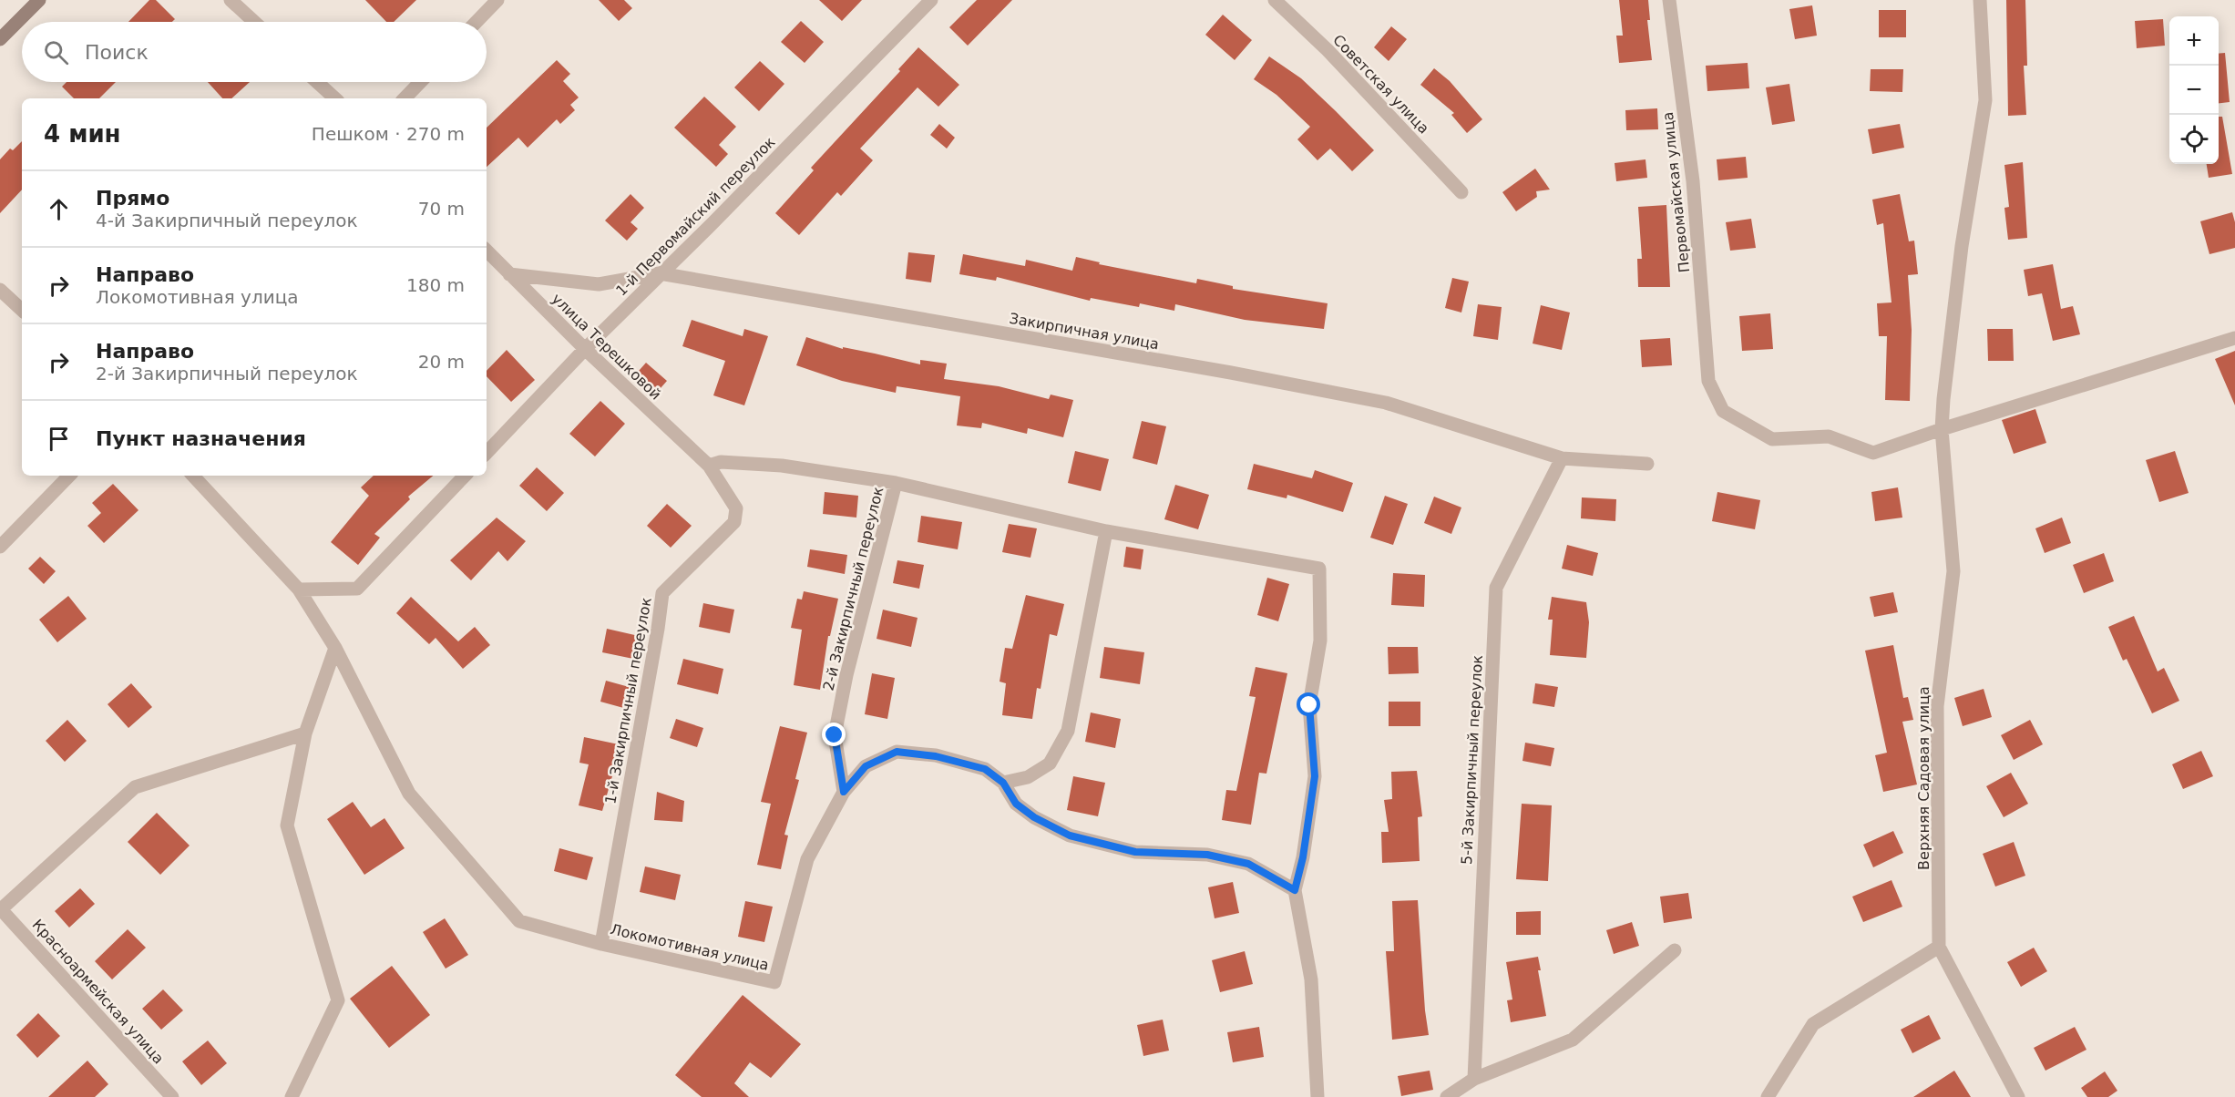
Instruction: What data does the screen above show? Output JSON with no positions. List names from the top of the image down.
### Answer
{
  "streets": {
    "street": [
      "Советская улица",
      "Первомайская улица",
      "1-й Первомайский переулок",
      "Закирпичная улица",
      "улица Терешковой",
      "2-й Закирпичный переулок",
      "1-й Закирпичный переулок",
      "5-й Закирпичный переулок",
      "Верхняя Садовая улица",
      "Локомотивная улица",
      "Красноармейская улица"
    ]
  },
  "crossings": [
    ["Первомайская улица", "Верхняя Садовая улица"],
    ["1-й Первомайский переулок", "Закирпичная улица"],
    ["1-й Первомайский переулок", "улица Терешковой"],
    ["Закирпичная улица", "улица Терешковой"],
    ["Закирпичная улица", "5-й Закирпичный переулок"],
    ["улица Терешковой", "2-й Закирпичный переулок"],
    ["улица Терешковой", "1-й Закирпичный переулок"],
    ["2-й Закирпичный переулок", "1-й Закирпичный переулок"],
    ["2-й Закирпичный переулок", "Локомотивная улица"],
    ["1-й Закирпичный переулок", "Локомотивная улица"]
  ],
  "page": {
    "map_buttons": ["+", "−"],
    "search": "Поиск",
    "heading": ["4 мин", "Пешком · 270 m"],
    "list": [
      ["Прямо", "4-й Закирпичный переулок", "70 m"],
      ["Направо", "Локомотивная улица", "180 m"],
      ["Направо", "2-й Закирпичный переулок", "20 m"],
      "Пункт назначения"
    ]
  }
}
